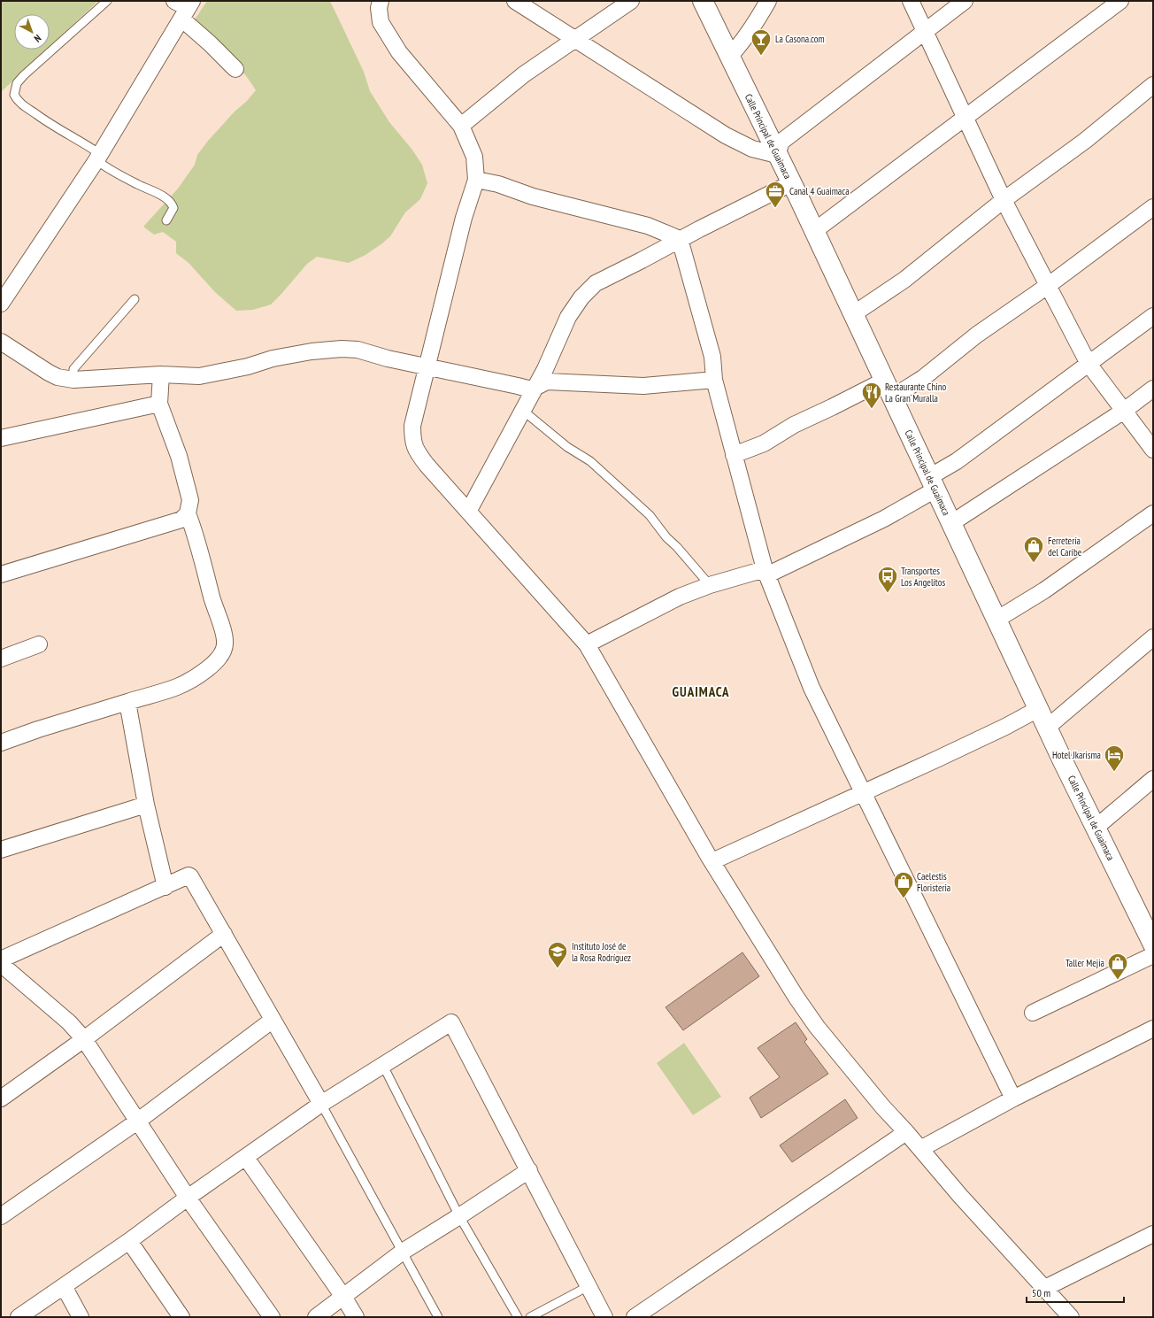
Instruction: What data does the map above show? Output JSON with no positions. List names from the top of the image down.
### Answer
{
  "streets": {
    "main road": ["Calle Principal de Guaimaca"]
  },
  "districts": ["GUAIMACA"],
  "places": {
    "bar": ["La Casona.com"],
    "office": ["Canal 4 Guaimaca"],
    "restaurant": ["Restaurante Chino La Gran Muralla"],
    "shop": ["Ferretería del Caribe", "Caelestis Floristeria", "Taller Mejia"],
    "bus stop": ["Transportes Los Angelitos"],
    "hotel": ["Hotel Jkarisma"],
    "school or university": ["Instituto José de la Rosa Rodríguez"]
  },
  "scale_bar": "50 m",
  "north": "bottom right"
}
